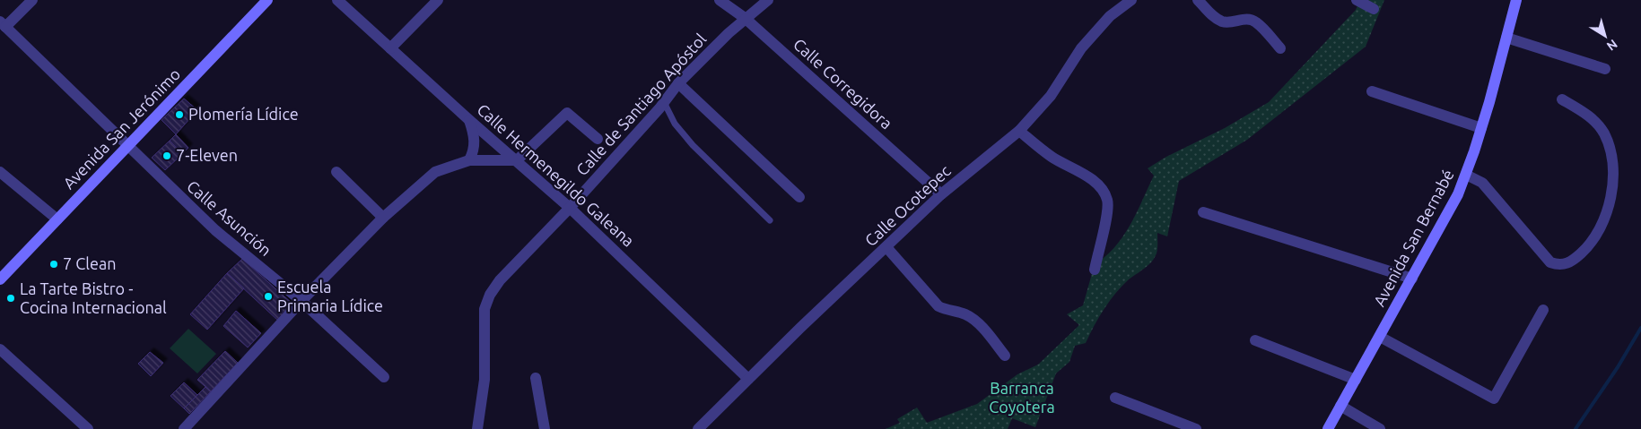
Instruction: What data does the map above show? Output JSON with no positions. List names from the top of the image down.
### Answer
{
  "streets": {
    "main road": ["Avenida San Jerónimo", "Avenida San Bernabé"],
    "street": [
      "Calle Corregidora",
      "Calle de Santiago Apóstol",
      "Calle Hermenegildo Galeana",
      "Calle Ocotepec",
      "Calle Asunción"
    ]
  },
  "crossings": [
    ["Calle Corregidora", "Calle de Santiago Apóstol"],
    ["Calle Corregidora", "Calle Ocotepec"],
    ["Calle de Santiago Apóstol", "Calle Hermenegildo Galeana"],
    ["Avenida San Jerónimo", "Calle Asunción"],
    ["Calle Hermenegildo Galeana", "Calle Ocotepec"]
  ],
  "parks": ["Barranca Coyotera"],
  "places": [
    "Plomería Lídice",
    "7-Eleven",
    "7 Clean",
    "Escuela Primaria Lídice",
    "La Tarte Bistro - Cocina Internacional"
  ],
  "north": "bottom right"
}
